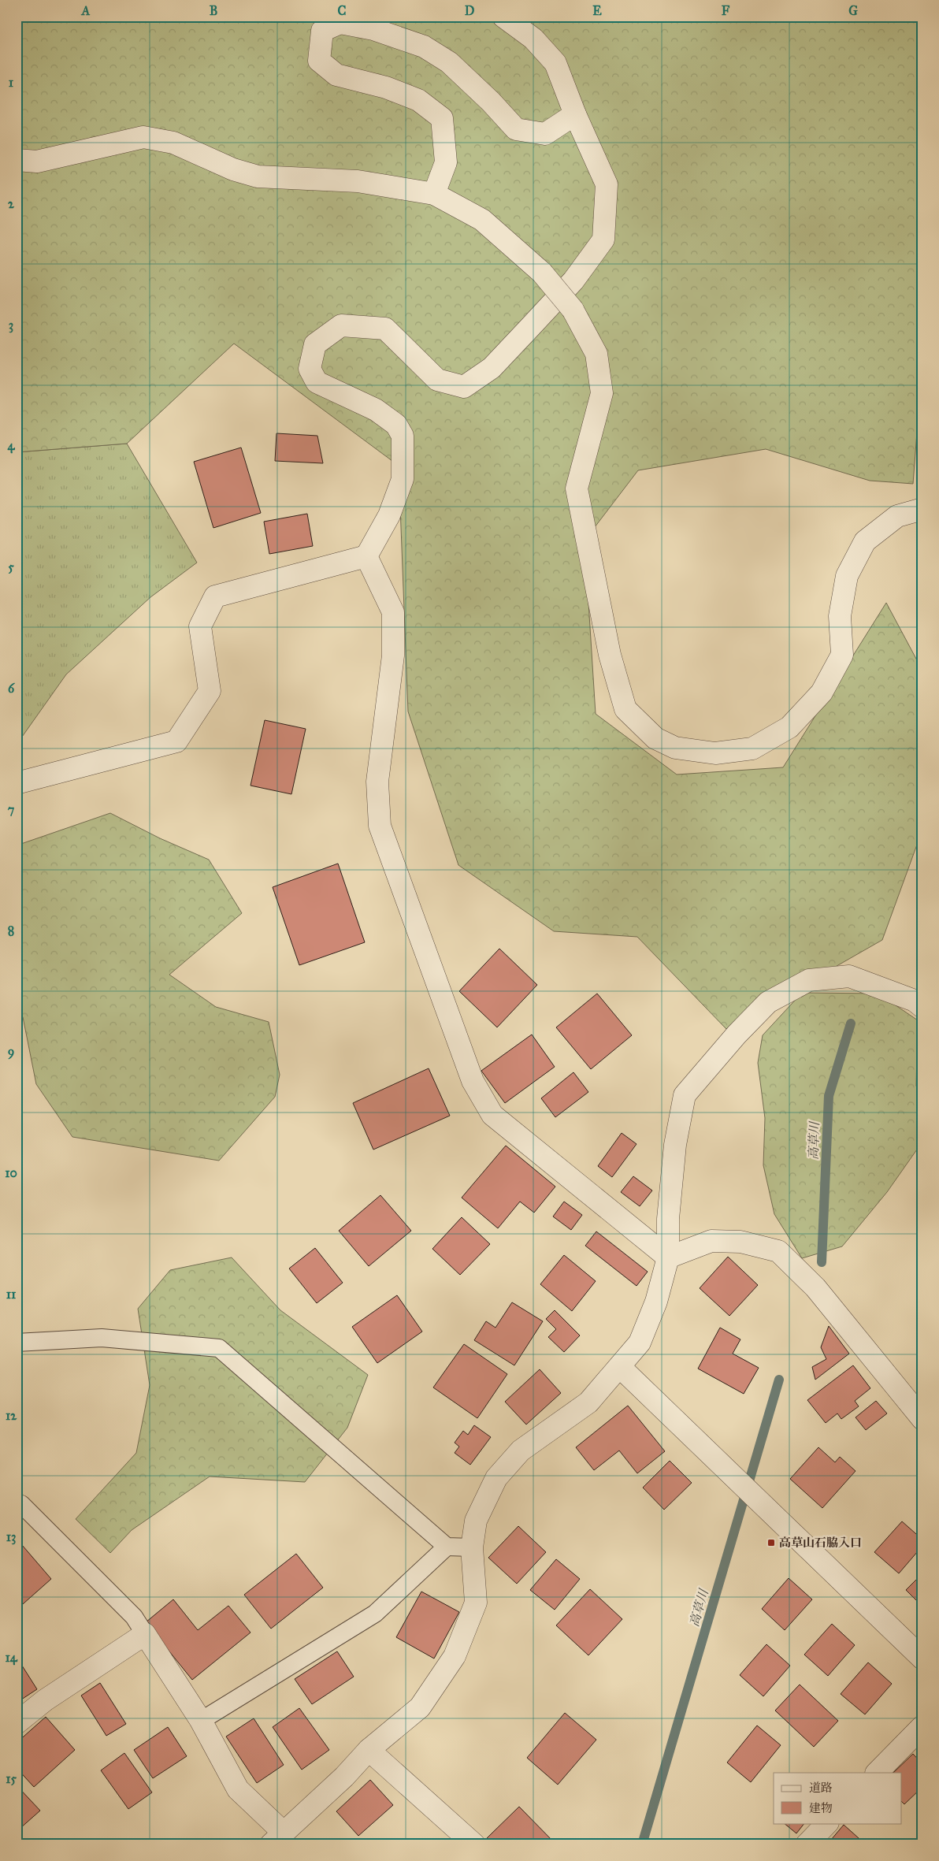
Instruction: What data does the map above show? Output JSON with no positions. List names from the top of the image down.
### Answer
{
  "water": ["高草川"],
  "places": {
    "transit": ["高草山石脇入口"]
  },
  "legend": ["道路", "建物"],
  "grid": {
    "columns": [
      "A",
      "B",
      "C",
      "D",
      "E",
      "F",
      "G"
    ],
    "rows": [
      "1",
      "2",
      "3",
      "4",
      "5",
      "6",
      "7",
      "8",
      "9",
      "10",
      "11",
      "12",
      "13",
      "14",
      "15"
    ]
  }
}
